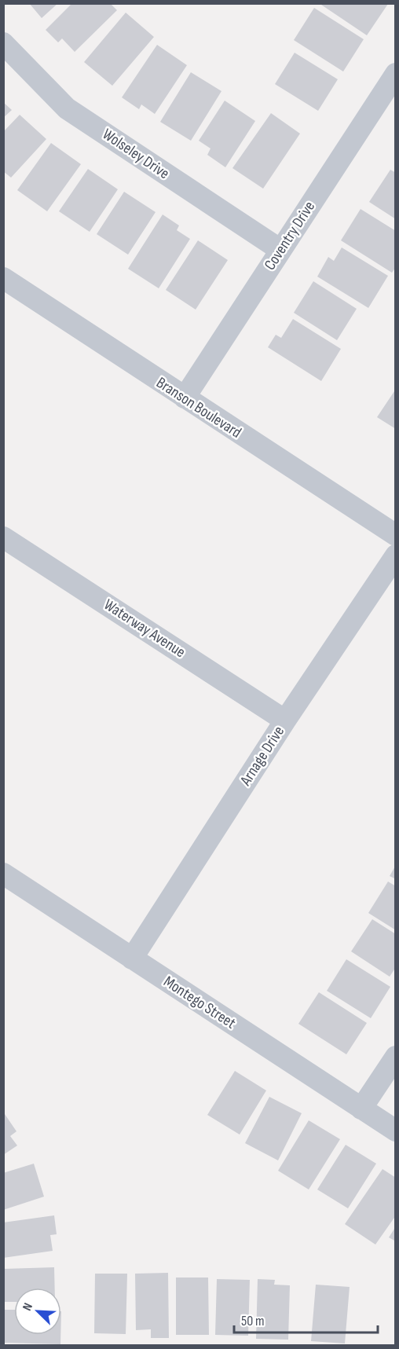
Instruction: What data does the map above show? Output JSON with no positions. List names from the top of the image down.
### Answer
{
  "streets": {
    "street": [
      "Wolseley Drive",
      "Coventry Drive",
      "Branson Boulevard",
      "Waterway Avenue",
      "Arnage Drive",
      "Montego Street"
    ]
  },
  "crossings": [
    ["Wolseley Drive", "Coventry Drive"],
    ["Coventry Drive", "Branson Boulevard"],
    ["Waterway Avenue", "Arnage Drive"],
    ["Arnage Drive", "Montego Street"]
  ],
  "scale_bar": "50 m",
  "north": "top left"
}
